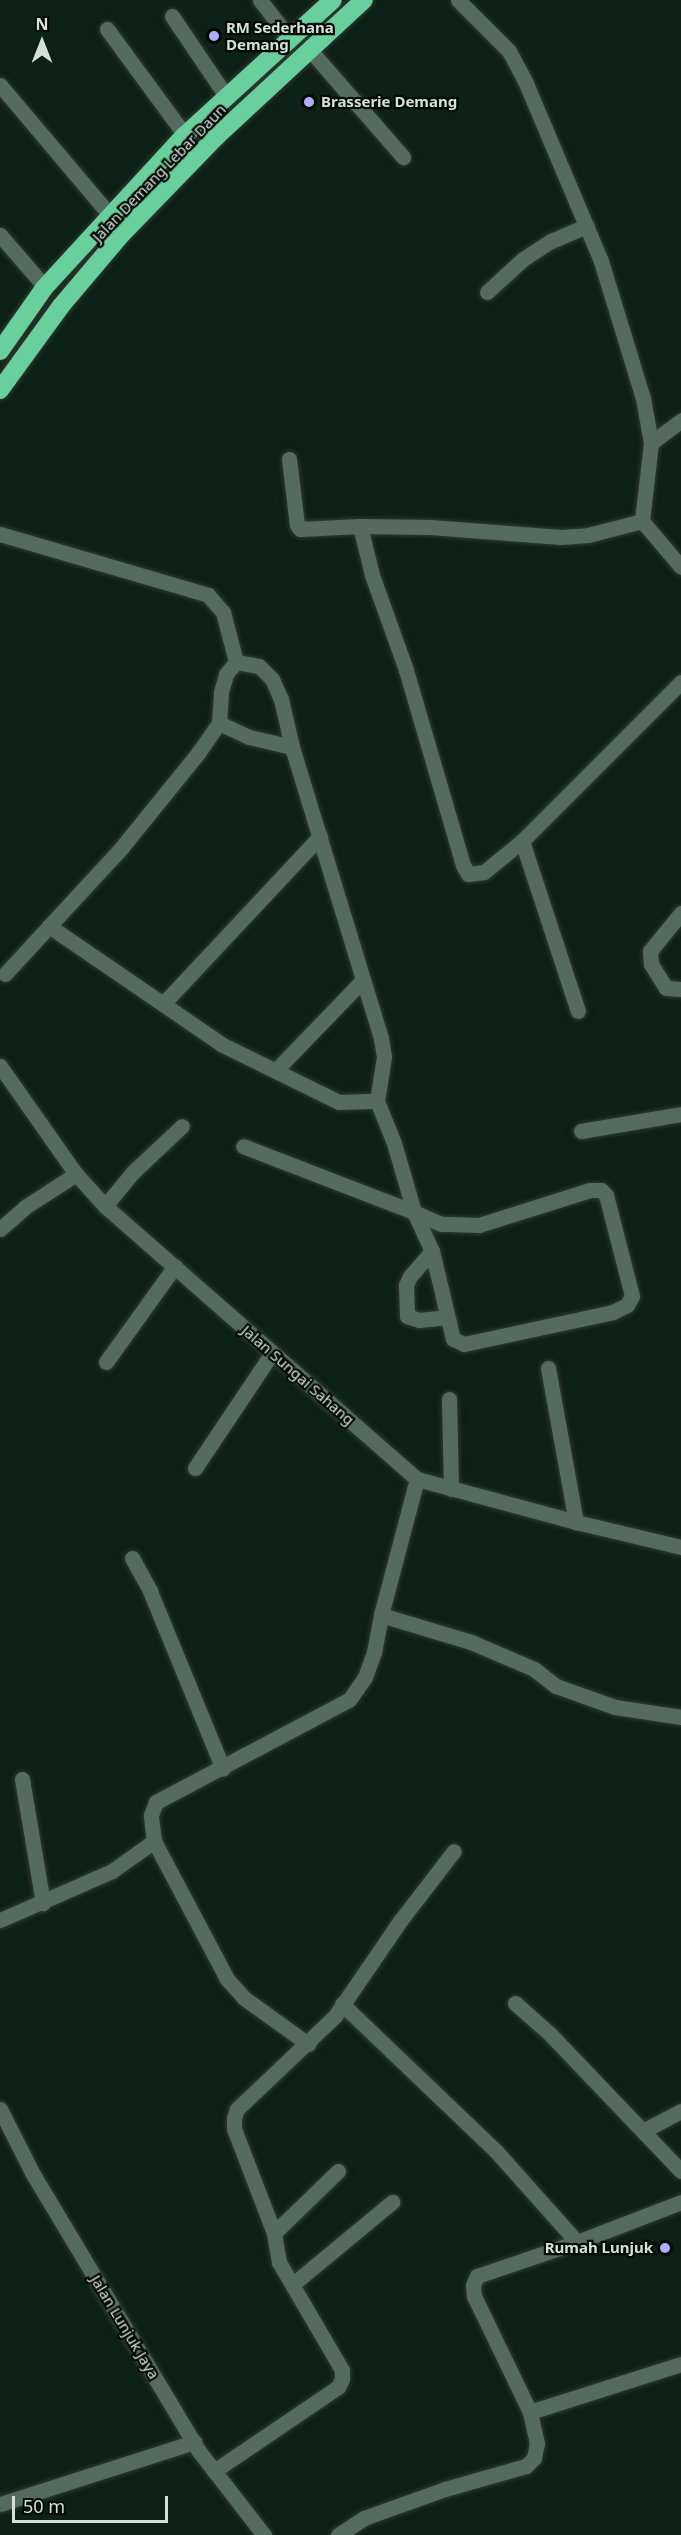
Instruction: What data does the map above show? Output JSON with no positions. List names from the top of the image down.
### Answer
{
  "streets": {
    "highway": ["Jalan Demang Lebar Daun"],
    "street": ["Jalan Sungai Sahang", "Jalan Lunjuk Jaya"]
  },
  "places": ["RM Sederhana Demang", "Brasserie Demang", "Rumah Lunjuk"],
  "scale_bar": "50 m",
  "north": "top"
}
